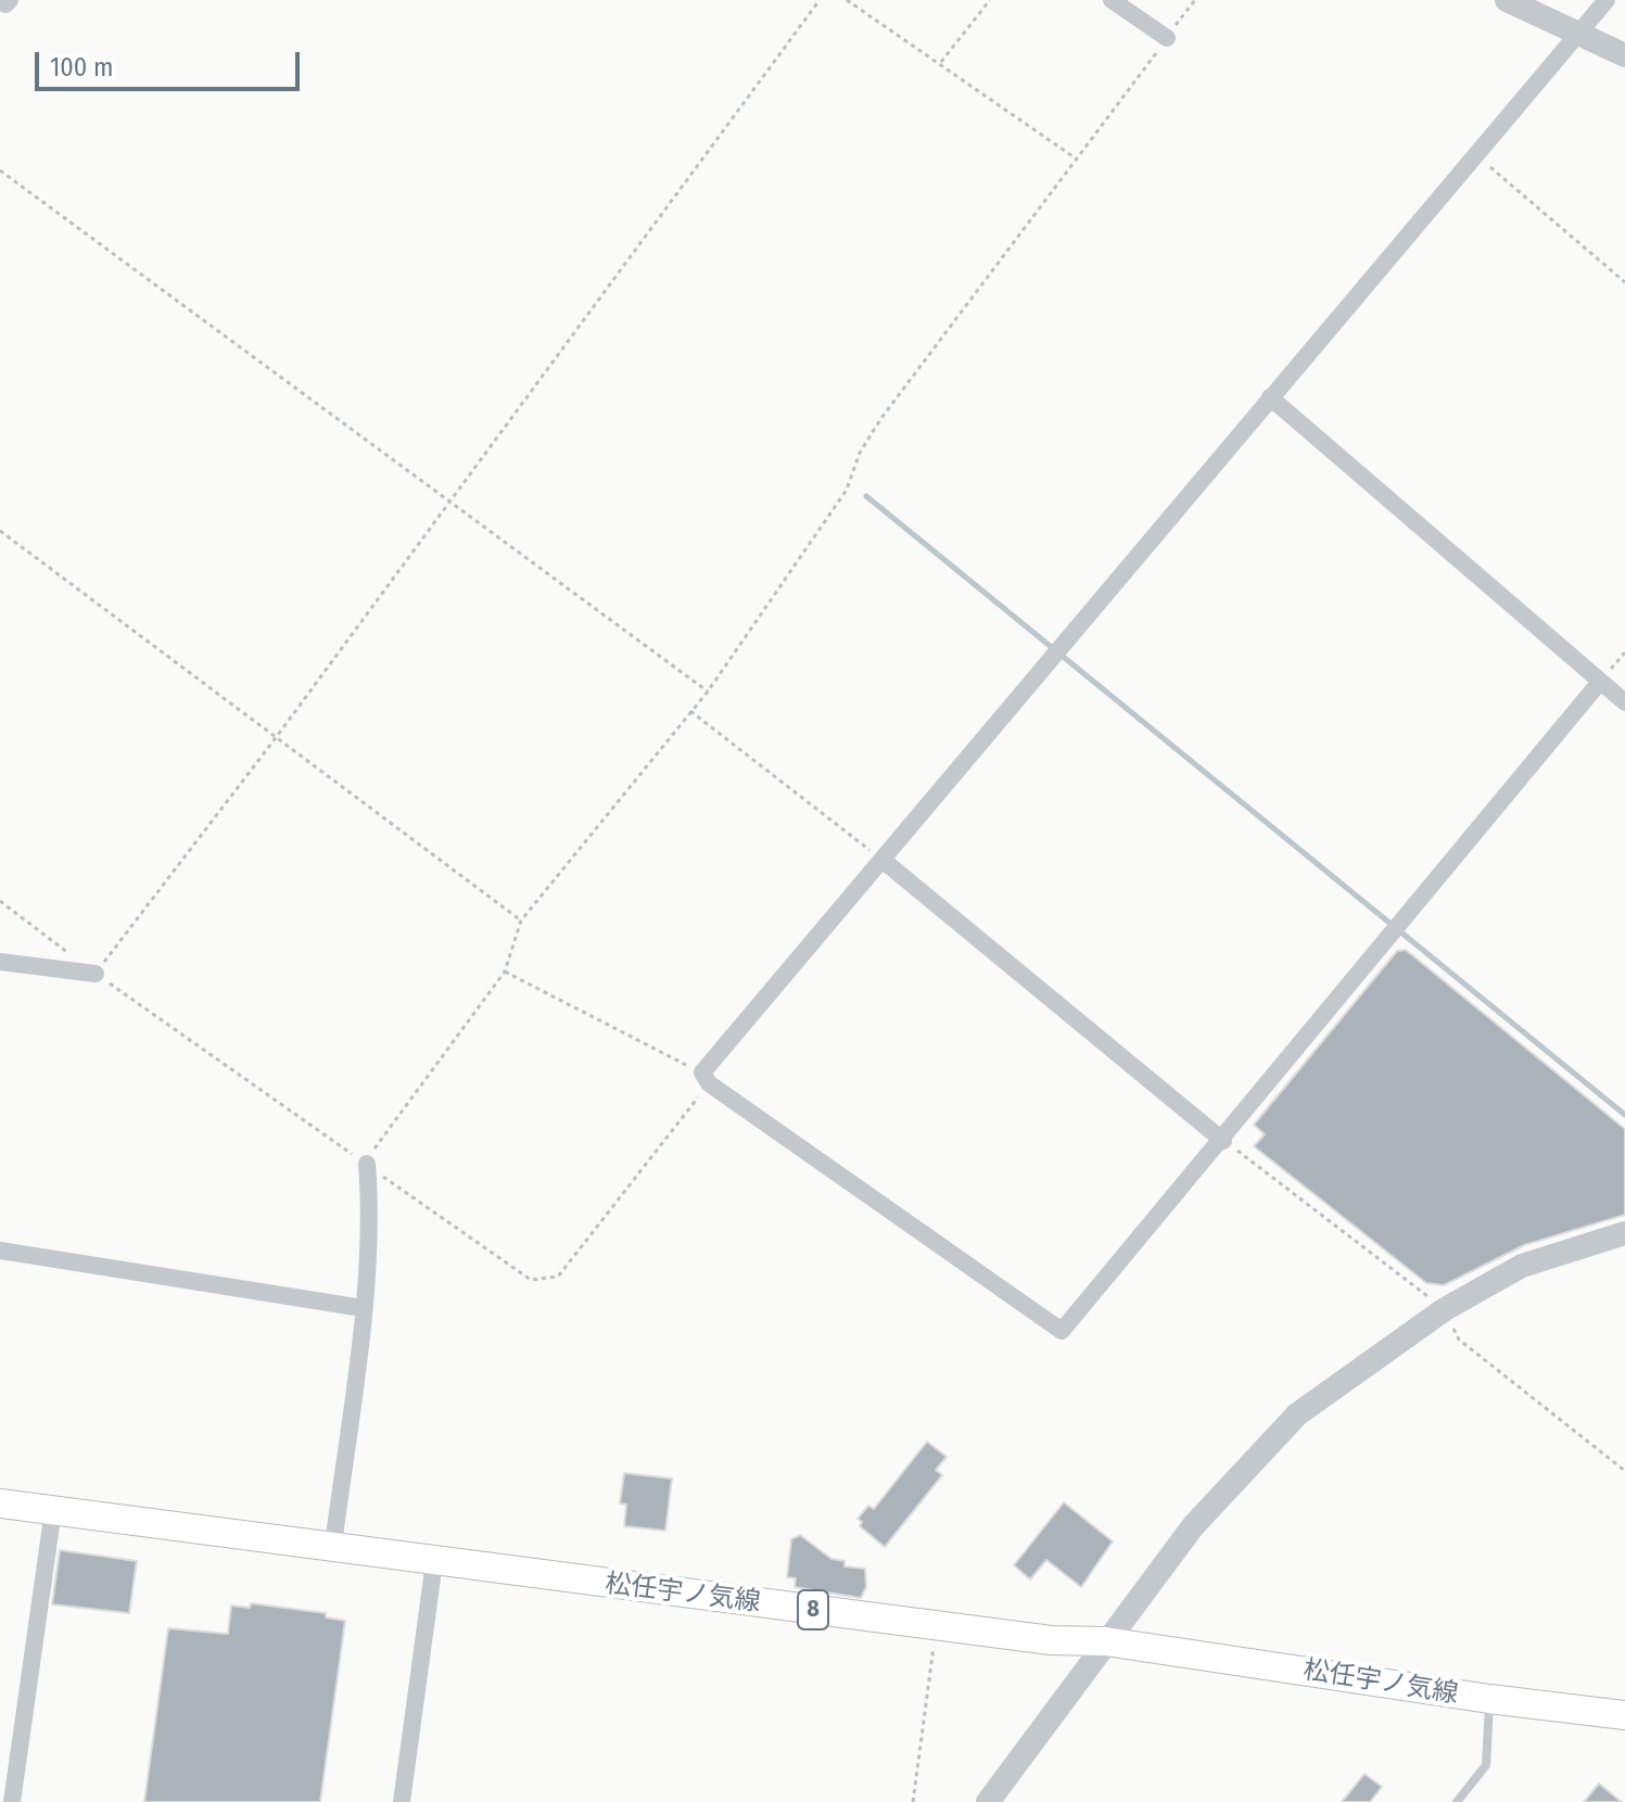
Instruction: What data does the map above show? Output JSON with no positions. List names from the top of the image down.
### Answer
{
  "streets": {
    "main road": ["松任宇ノ気線", "8"]
  },
  "scale_bar": "100 m"
}
